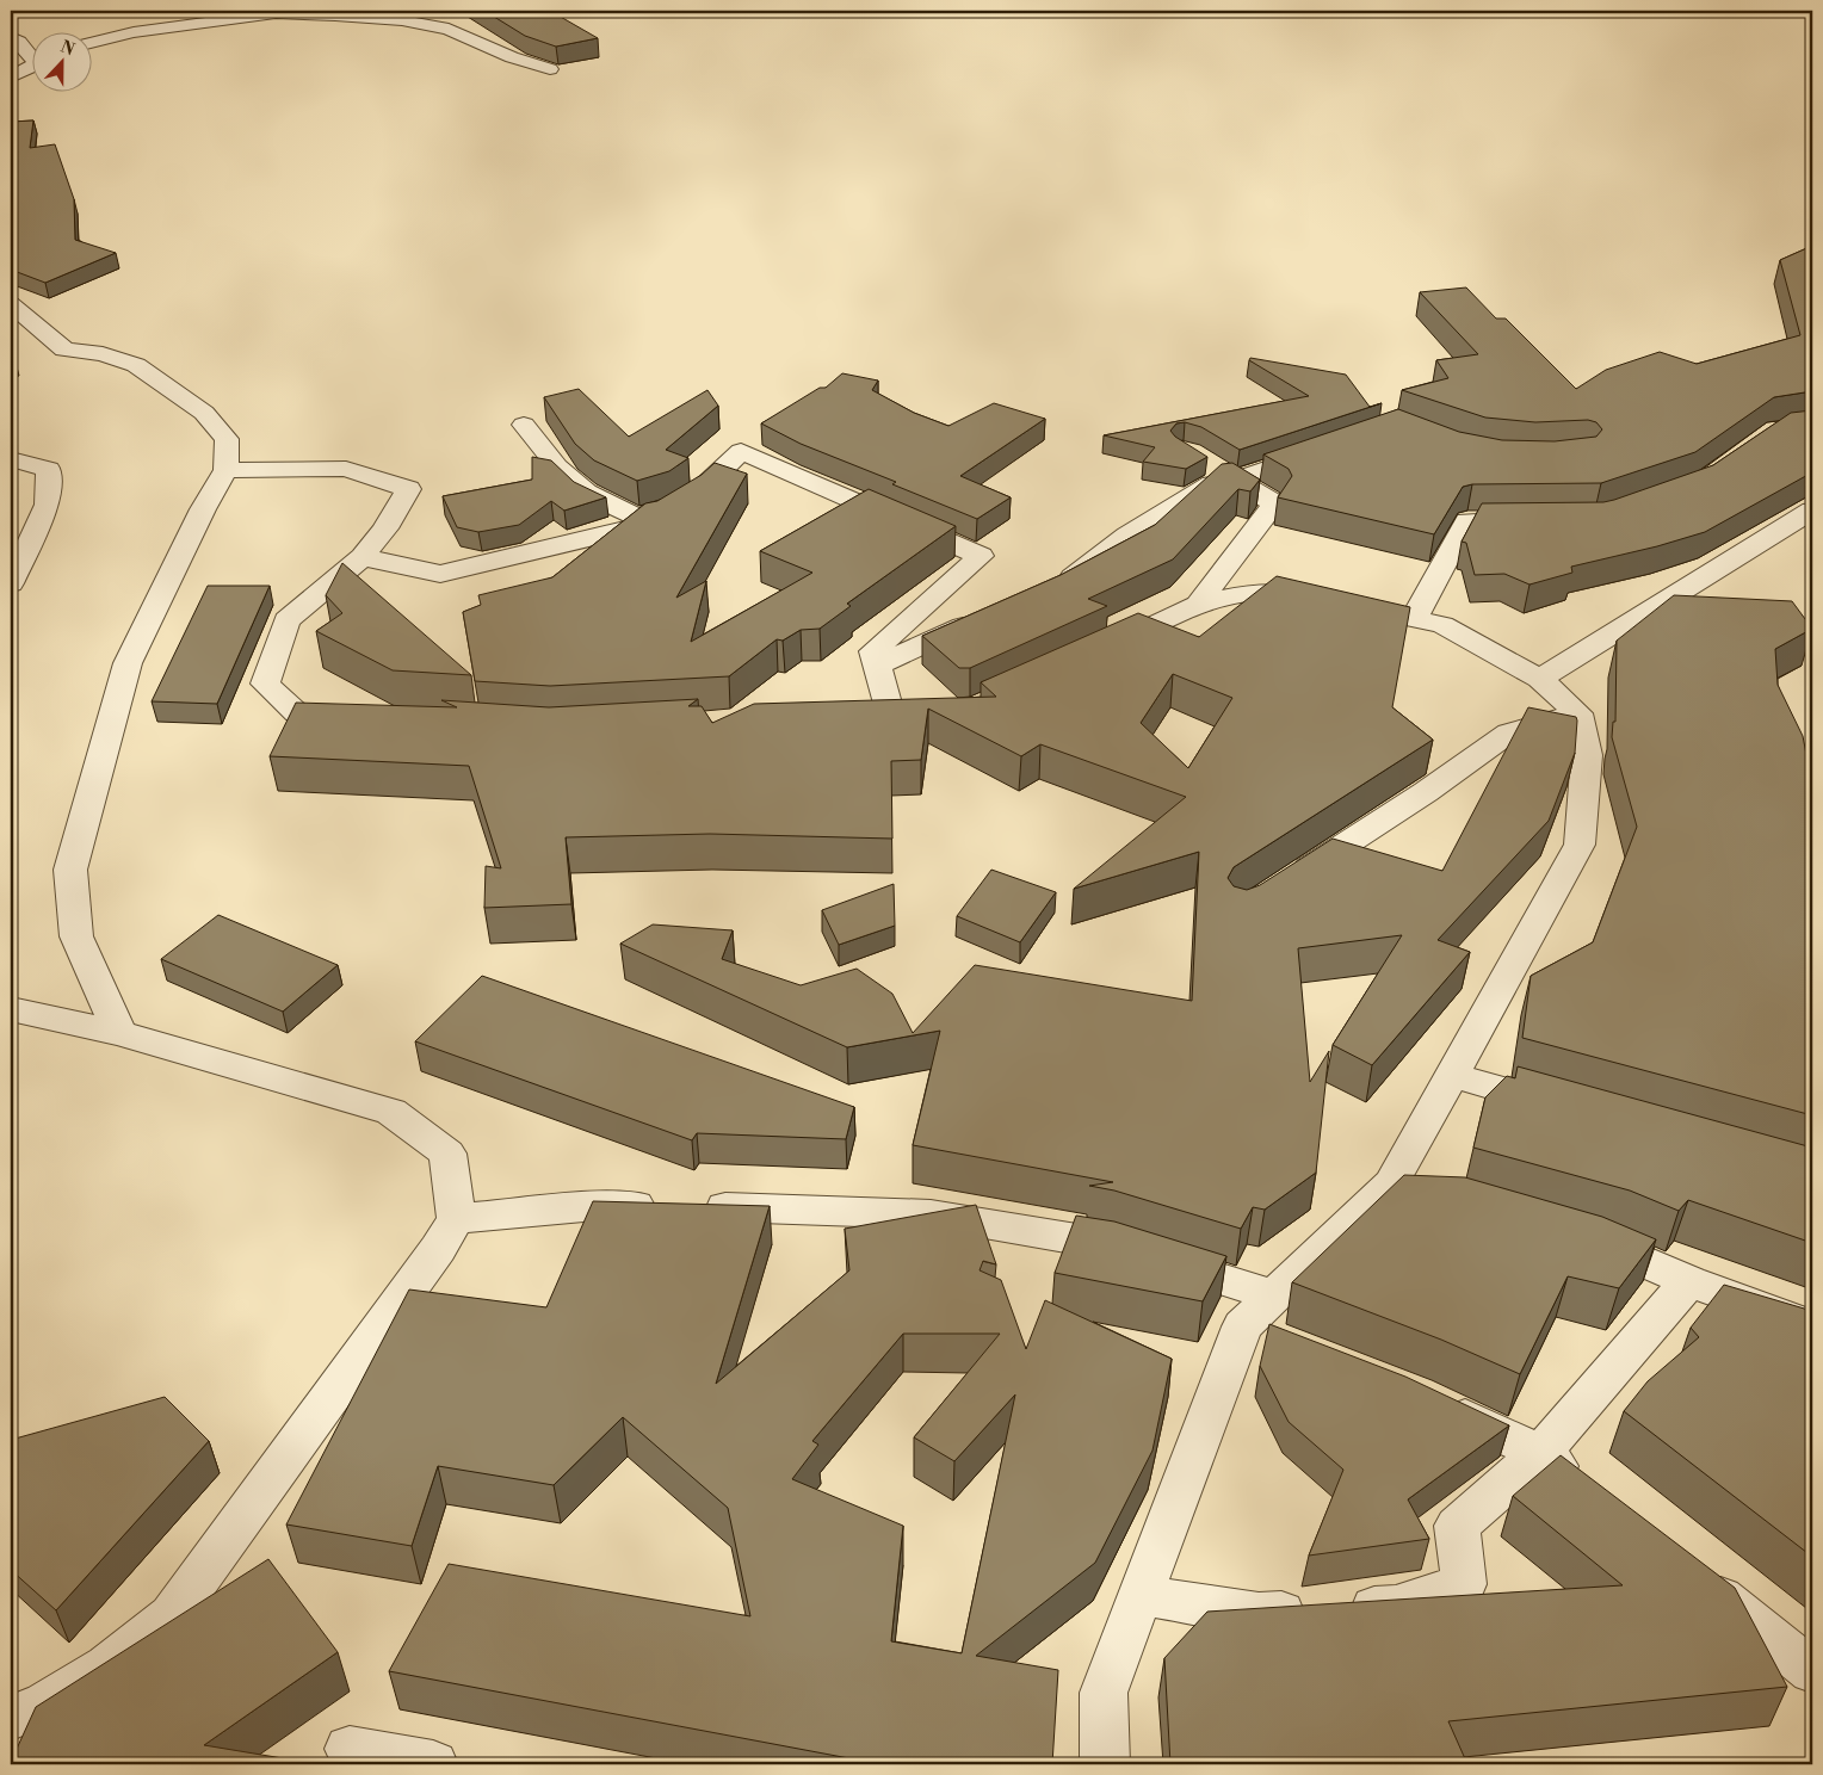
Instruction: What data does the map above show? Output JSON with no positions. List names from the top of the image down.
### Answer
{
  "north": "top"
}
